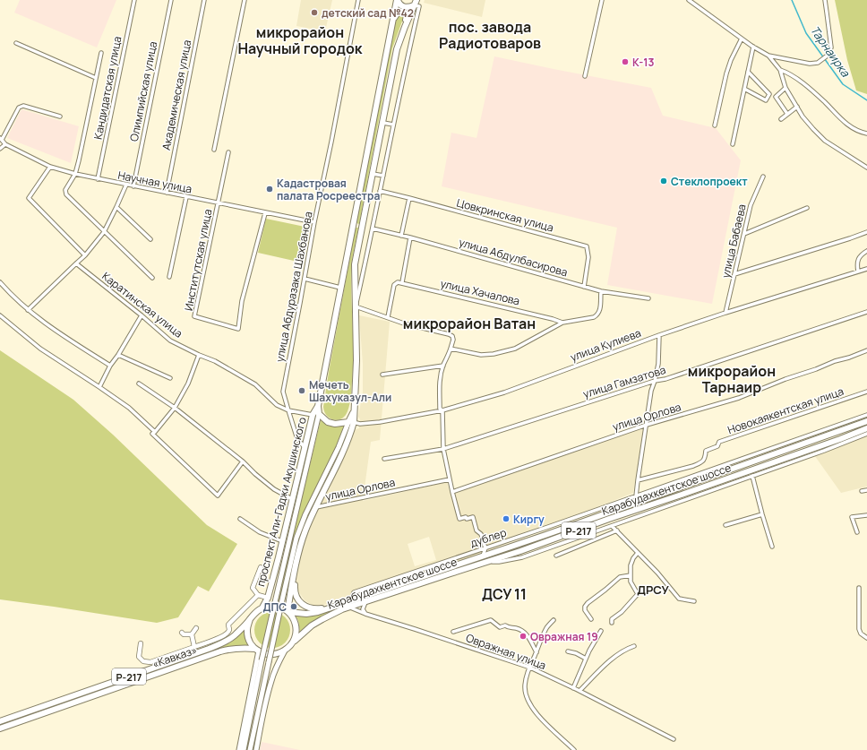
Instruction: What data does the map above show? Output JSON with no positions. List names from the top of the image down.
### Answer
{
  "streets": {
    "highway": [
      "Карабудахкентское шоссе",
      "проспект Али-Гаджи Акушинского",
      "Р-217",
      "«Кавказ»"
    ],
    "street": [
      "Кандидатская улица",
      "Олимпийская улица",
      "Академическая улица",
      "Научная улица",
      "Цовкринская улица",
      "улица Бабаева",
      "улица Абдулбасирова",
      "Институтская улица",
      "улица Абдуразака Шахбанова",
      "улица Хачалова",
      "Каратинская улица",
      "улица Кулиева",
      "улица Гамзатова",
      "Новокаякентская улица",
      "улица Орлова",
      "дублер",
      "Овражная улица"
    ]
  },
  "crossings": [
    ["Кандидатская улица", "Научная улица"],
    ["Олимпийская улица", "Научная улица"],
    ["Академическая улица", "Научная улица"],
    ["Научная улица", "Институтская улица"],
    ["Научная улица", "улица Абдуразака Шахбанова"],
    ["Цовкринская улица", "улица Абдулбасирова"],
    ["улица Бабаева", "улица Кулиева"],
    ["улица Абдуразака Шахбанова", "Каратинская улица"],
    ["улица Абдуразака Шахбанова", "проспект Али-Гаджи Акушинского"],
    ["Каратинская улица", "проспект Али-Гаджи Акушинского"],
    ["Карабудахкентское шоссе", "проспект Али-Гаджи Акушинского"],
    ["Карабудахкентское шоссе", "Р-217"],
    ["Карабудахкентское шоссе", "дублер"],
    ["Карабудахкентское шоссе", "Овражная улица"],
    ["Карабудахкентское шоссе", "«Кавказ»"],
    ["проспект Али-Гаджи Акушинского", "Р-217"],
    ["проспект Али-Гаджи Акушинского", "«Кавказ»"],
    ["Р-217", "«Кавказ»"]
  ],
  "districts": [
    "пос. завода Радиотоваров",
    "микрорайон Научный городок",
    "микрорайон Ватан",
    "микрорайон Тарнаир",
    "ДРСУ",
    "ДСУ 11"
  ],
  "water": ["Тарнаирка"],
  "places": [
    "детский сад №42",
    "К-13",
    "Стеклопроект",
    "Кадастровая палата Росреестра",
    "Мечеть Шахуказул-Али",
    "Киргу",
    "ДПС",
    "Овражная 19"
  ]
}
